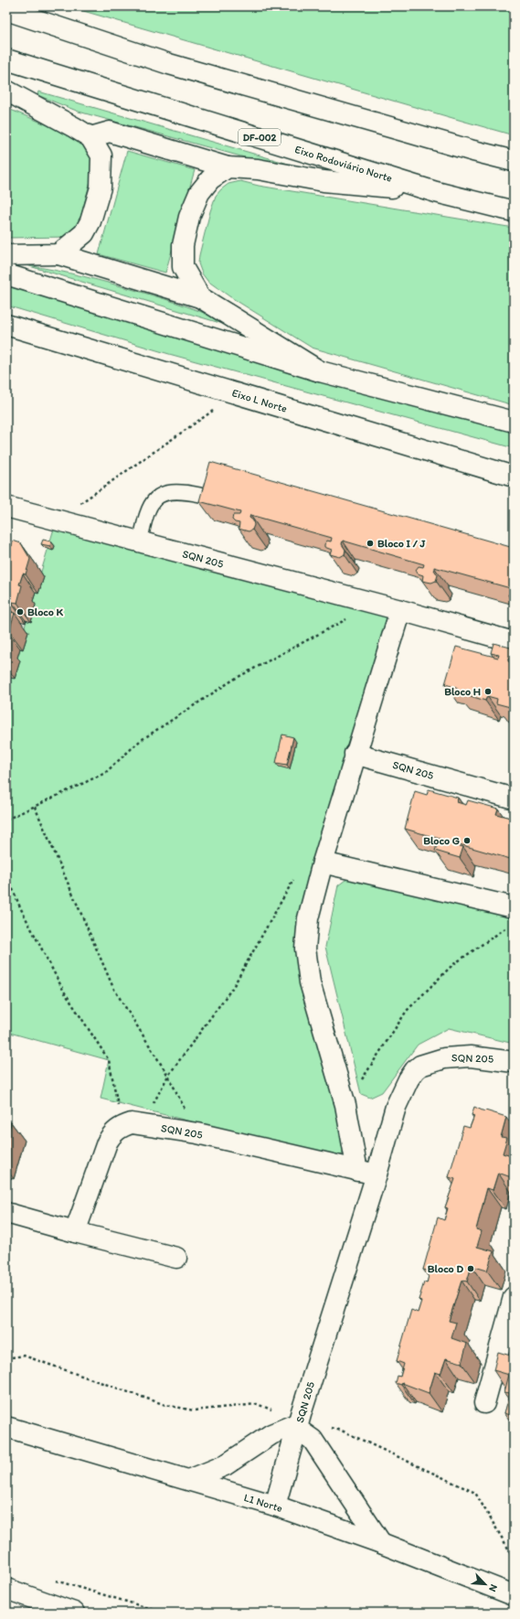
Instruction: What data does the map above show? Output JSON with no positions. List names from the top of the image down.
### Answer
{
  "streets": {
    "main road": [
      "DF-002",
      "Eixo Rodoviário Norte",
      "Eixo L Norte",
      "SQN 205",
      "L1 Norte"
    ]
  },
  "crossings": [
    ["SQN 205", "L1 Norte"]
  ],
  "places": [
    "Bloco I / J",
    "Bloco K",
    "Bloco H",
    "Bloco G",
    "Bloco D"
  ],
  "north": "bottom right"
}
